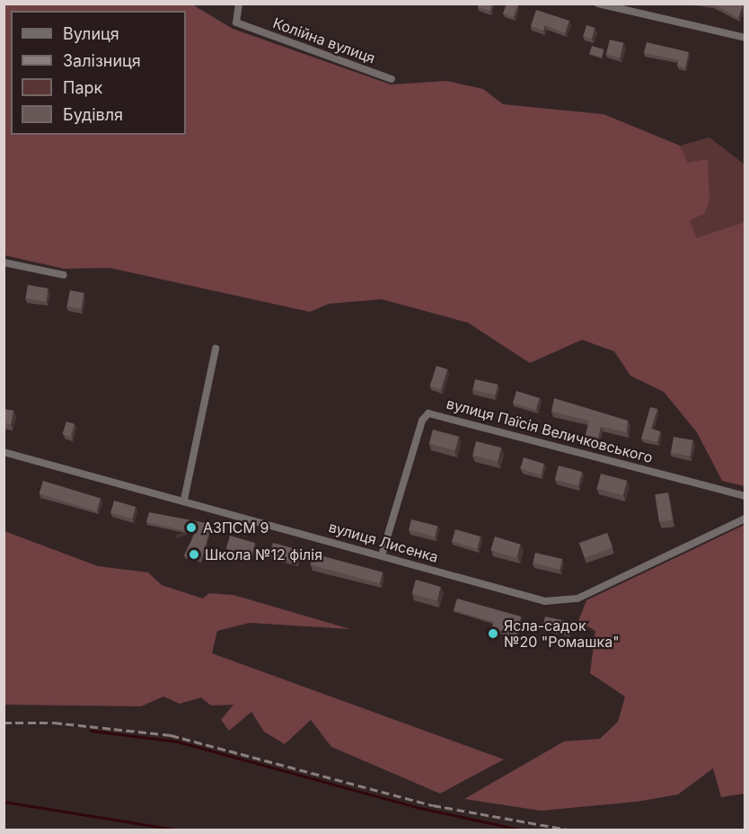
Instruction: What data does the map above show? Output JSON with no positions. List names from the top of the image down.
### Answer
{
  "streets": {
    "street": ["Колійна вулиця", "вулиця Паїсія Величковського", "вулиця Лисенка"]
  },
  "crossings": [
    ["вулиця Паїсія Величковського", "вулиця Лисенка"]
  ],
  "places": ["АЗПСМ 9", "Школа №12 філія", "Ясла-садок №20 \"Ромашка\""],
  "legend": [
    "Вулиця",
    "Залізниця",
    "Парк",
    "Будівля"
  ]
}
